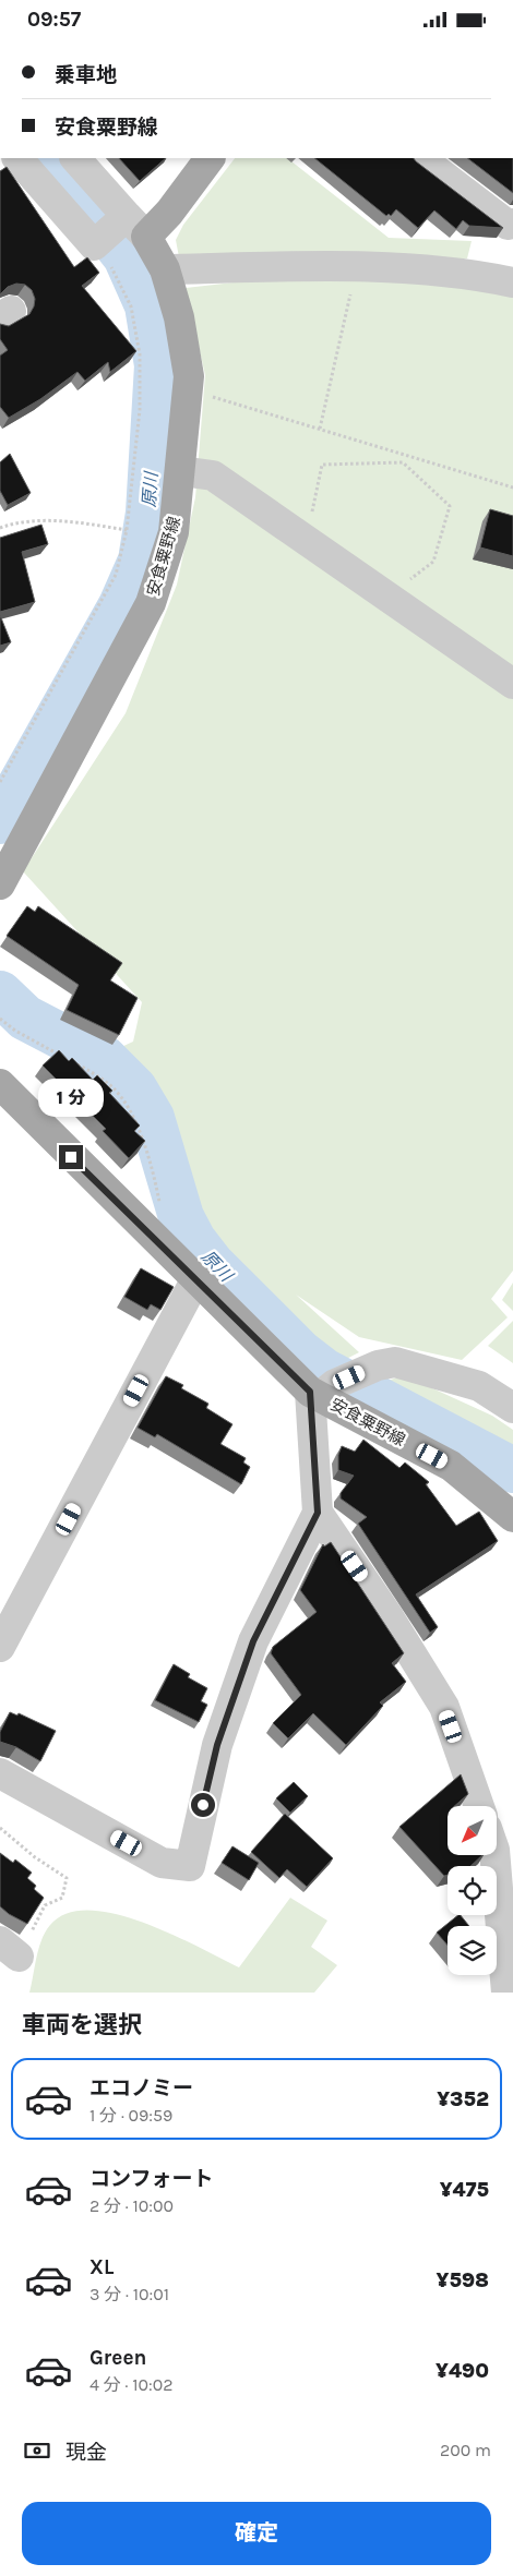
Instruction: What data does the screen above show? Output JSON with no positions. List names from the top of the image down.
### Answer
{
  "streets": {
    "main road": ["安食粟野線"]
  },
  "water": ["原川"],
  "north": "bottom left",
  "page": {
    "status": "09:57",
    "banner": ["乗車地", "安食粟野線"],
    "bubble": "1 分",
    "heading": "車両を選択",
    "list": [
      {
        "name": "エコノミー",
        "note": "1 分 · 09:59",
        "value": "¥352"
      },
      {
        "name": "コンフォート",
        "note": "2 分 · 10:00",
        "value": "¥475"
      },
      {
        "name": "XL",
        "note": "3 分 · 10:01",
        "value": "¥598"
      },
      {
        "name": "Green",
        "note": "4 分 · 10:02",
        "value": "¥490"
      }
    ],
    "pay": ["現金", "200 m"],
    "buttons": "確定"
  }
}
